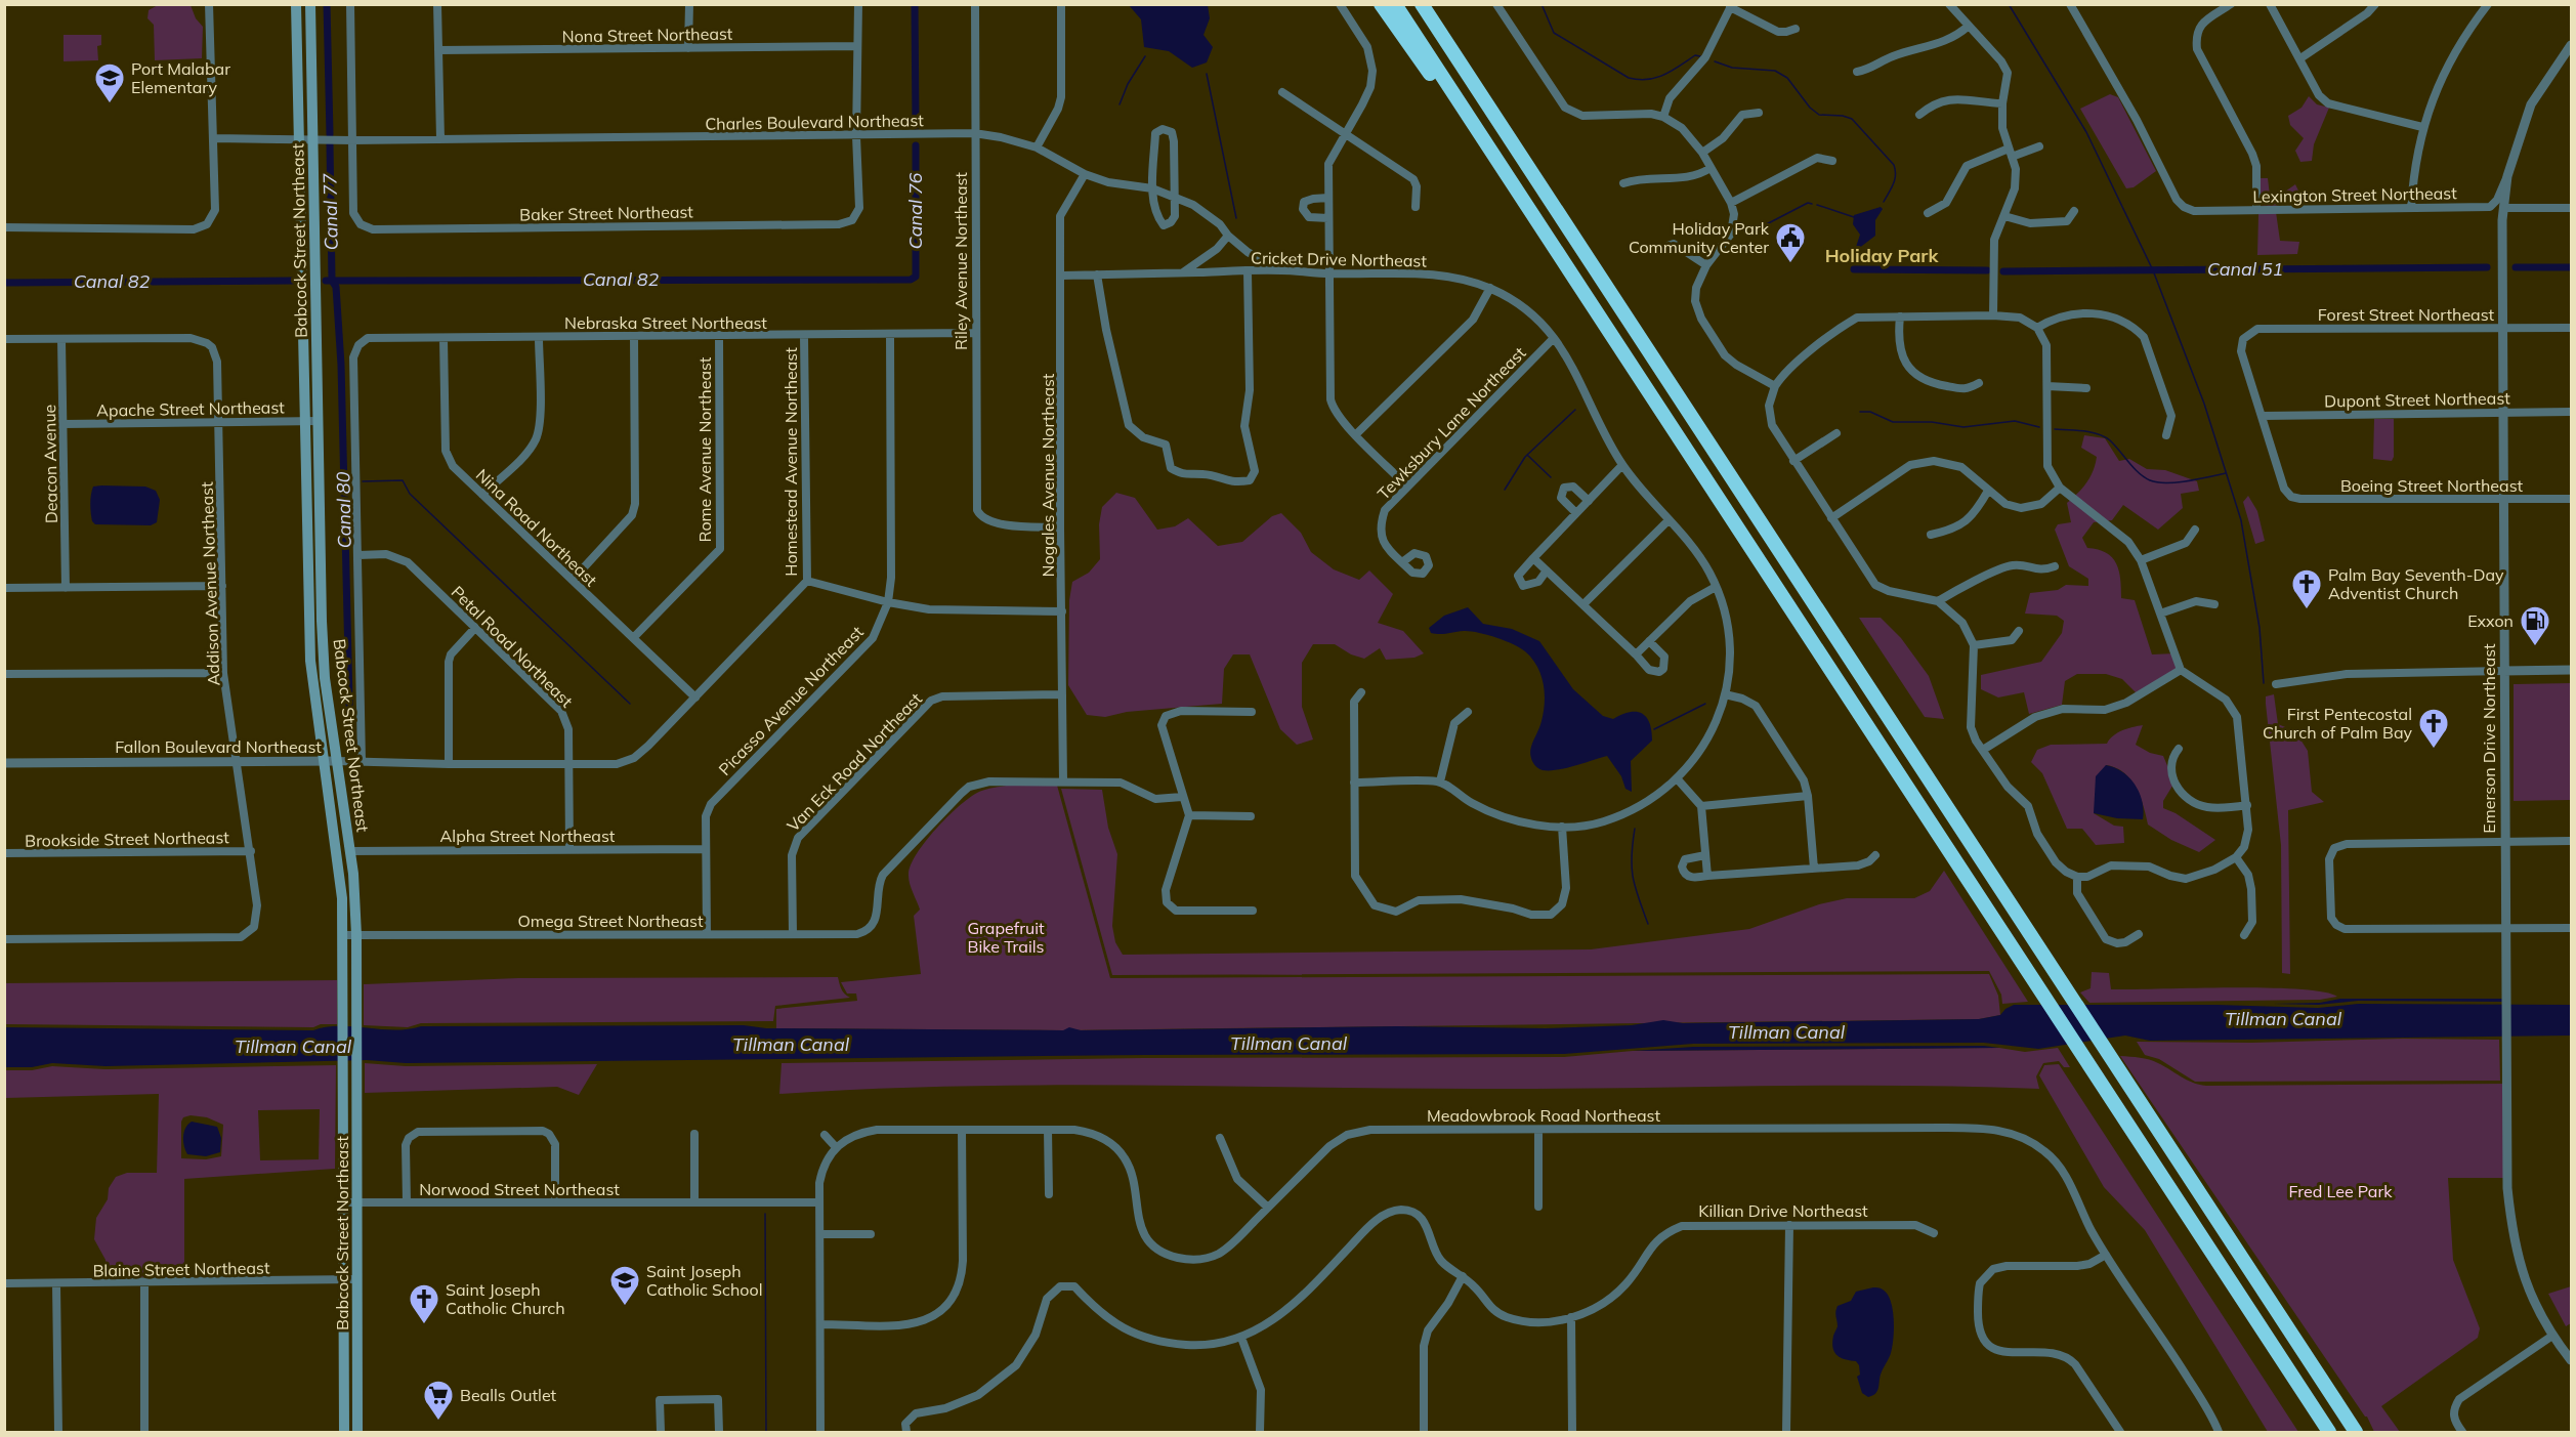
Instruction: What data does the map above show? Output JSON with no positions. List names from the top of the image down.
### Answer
{
  "streets": {
    "main road": ["Babcock Street Northeast"],
    "street": [
      "Nona Street Northeast",
      "Charles Boulevard Northeast",
      "Lexington Street Northeast",
      "Baker Street Northeast",
      "Cricket Drive Northeast",
      "Riley Avenue Northeast",
      "Forest Street Northeast",
      "Nebraska Street Northeast",
      "Dupont Street Northeast",
      "Apache Street Northeast",
      "Tewksbury Lane Northeast",
      "Rome Avenue Northeast",
      "Homestead Avenue Northeast",
      "Deacon Avenue",
      "Nogales Avenue Northeast",
      "Boeing Street Northeast",
      "Nina Road Northeast",
      "Addison Avenue Northeast",
      "Petal Road Northeast",
      "Picasso Avenue Northeast",
      "Emerson Drive Northeast",
      "Fallon Boulevard Northeast",
      "Van Eck Road Northeast",
      "Alpha Street Northeast",
      "Brookside Street Northeast",
      "Omega Street Northeast",
      "Meadowbrook Road Northeast",
      "Norwood Street Northeast",
      "Killian Drive Northeast",
      "Blaine Street Northeast"
    ]
  },
  "crossings": [
    ["Charles Boulevard Northeast", "Baker Street Northeast"],
    ["Charles Boulevard Northeast", "Babcock Street Northeast"],
    ["Charles Boulevard Northeast", "Cricket Drive Northeast"],
    ["Charles Boulevard Northeast", "Riley Avenue Northeast"],
    ["Charles Boulevard Northeast", "Nogales Avenue Northeast"],
    ["Lexington Street Northeast", "Emerson Drive Northeast"],
    ["Babcock Street Northeast", "Apache Street Northeast"],
    ["Babcock Street Northeast", "Fallon Boulevard Northeast"],
    ["Babcock Street Northeast", "Alpha Street Northeast"],
    ["Babcock Street Northeast", "Omega Street Northeast"],
    ["Babcock Street Northeast", "Norwood Street Northeast"],
    ["Babcock Street Northeast", "Blaine Street Northeast"],
    ["Cricket Drive Northeast", "Tewksbury Lane Northeast"],
    ["Cricket Drive Northeast", "Nogales Avenue Northeast"],
    ["Riley Avenue Northeast", "Nebraska Street Northeast"],
    ["Riley Avenue Northeast", "Nogales Avenue Northeast"],
    ["Forest Street Northeast", "Dupont Street Northeast"],
    ["Forest Street Northeast", "Boeing Street Northeast"],
    ["Forest Street Northeast", "Emerson Drive Northeast"],
    ["Nebraska Street Northeast", "Rome Avenue Northeast"],
    ["Nebraska Street Northeast", "Homestead Avenue Northeast"],
    ["Nebraska Street Northeast", "Nina Road Northeast"],
    ["Nebraska Street Northeast", "Petal Road Northeast"],
    ["Nebraska Street Northeast", "Picasso Avenue Northeast"],
    ["Dupont Street Northeast", "Boeing Street Northeast"],
    ["Dupont Street Northeast", "Emerson Drive Northeast"],
    ["Apache Street Northeast", "Deacon Avenue"],
    ["Apache Street Northeast", "Addison Avenue Northeast"],
    ["Rome Avenue Northeast", "Nina Road Northeast"],
    ["Homestead Avenue Northeast", "Nina Road Northeast"],
    ["Homestead Avenue Northeast", "Fallon Boulevard Northeast"],
    ["Deacon Avenue", "Addison Avenue Northeast"],
    ["Nogales Avenue Northeast", "Van Eck Road Northeast"],
    ["Nogales Avenue Northeast", "Omega Street Northeast"],
    ["Boeing Street Northeast", "Emerson Drive Northeast"],
    ["Addison Avenue Northeast", "Fallon Boulevard Northeast"],
    ["Addison Avenue Northeast", "Brookside Street Northeast"],
    ["Petal Road Northeast", "Fallon Boulevard Northeast"],
    ["Petal Road Northeast", "Alpha Street Northeast"],
    ["Picasso Avenue Northeast", "Alpha Street Northeast"],
    ["Picasso Avenue Northeast", "Omega Street Northeast"],
    ["Van Eck Road Northeast", "Omega Street Northeast"]
  ],
  "districts": ["Holiday Park"],
  "water": [
    "Canal 76",
    "Canal 77",
    "Canal 51",
    "Canal 82",
    "Canal 80",
    "Tillman Canal"
  ],
  "parks": ["Grapefruit Bike Trails", "Fred Lee Park"],
  "places": {
    "school or university": ["Port Malabar Elementary", "Saint Joseph Catholic School"],
    "public building": ["Holiday Park Community Center"],
    "church": ["Palm Bay Seventh-Day Adventist Church", "First Pentecostal Church of Palm Bay", "Saint Joseph Catholic Church"],
    "fuel station": ["Exxon"],
    "supermarket": ["Bealls Outlet"]
  }
}
